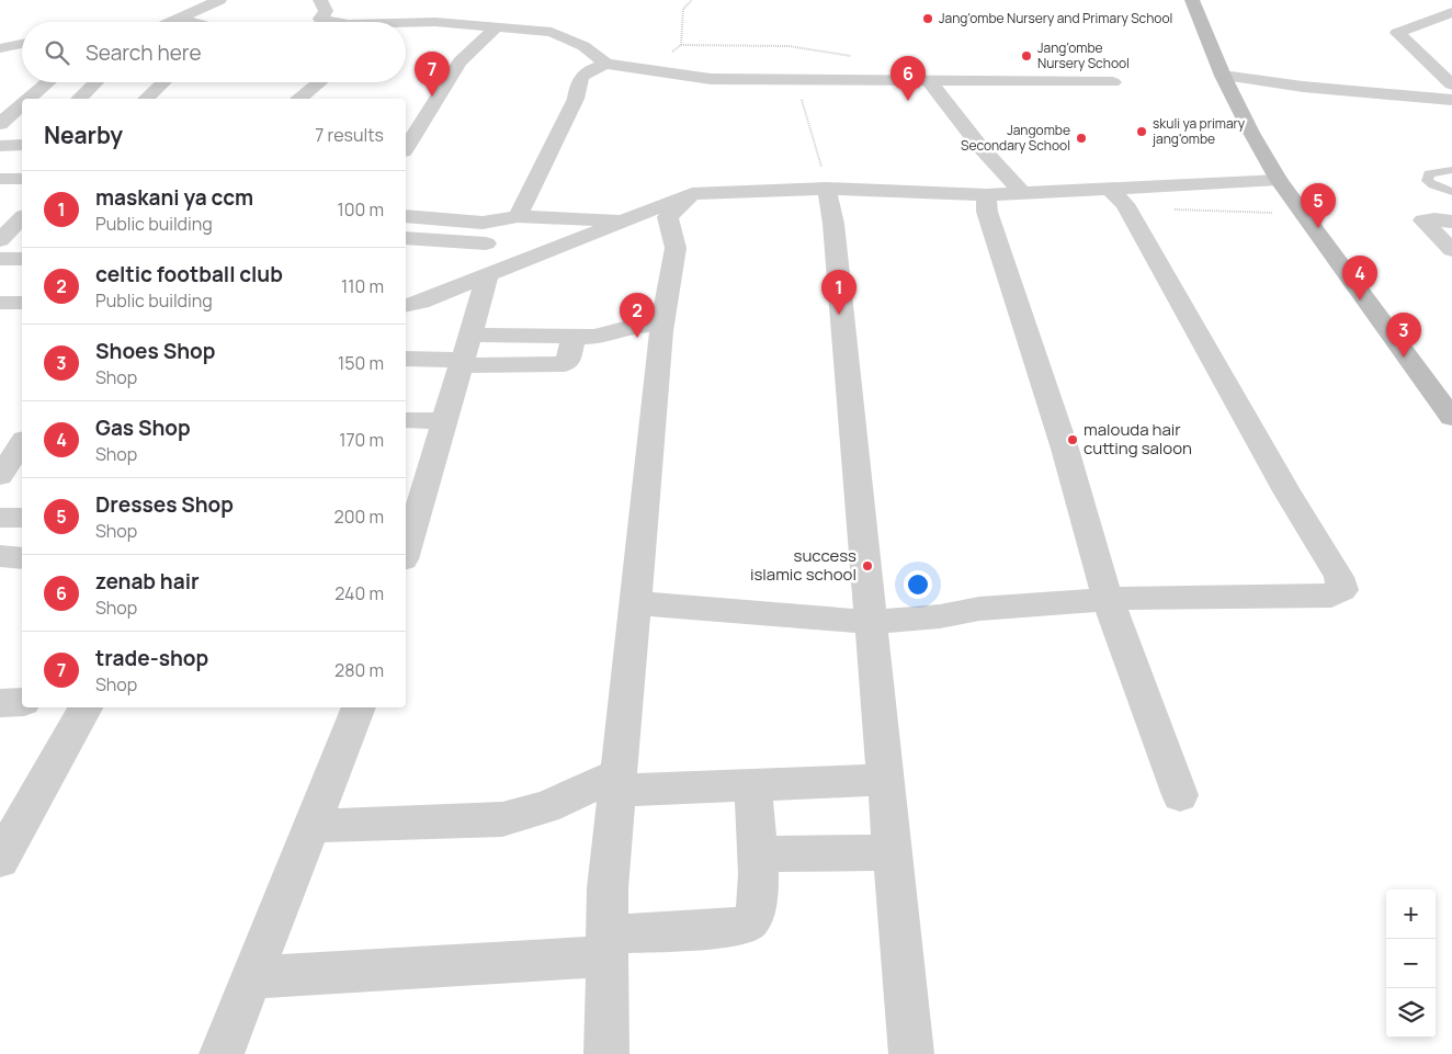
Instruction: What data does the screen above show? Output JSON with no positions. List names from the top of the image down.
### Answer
{
  "places": [
    "Jang'ombe Nursery and Primary School",
    "Jang'ombe Nursery School",
    "skuli ya primary jang'ombe",
    "Jangombe Secondary School",
    "malouda hair cutting saloon",
    "success islamic school"
  ],
  "page": {
    "search": "Search here",
    "pins": [
      "7",
      "6",
      "5",
      "4",
      "1",
      "2",
      "3"
    ],
    "heading": ["Nearby", "7 results"],
    "list": [
      {
        "mark": "1",
        "name": "maskani ya ccm",
        "note": "Public building",
        "value": "100 m"
      },
      {
        "mark": "2",
        "name": "celtic football club",
        "note": "Public building",
        "value": "110 m"
      },
      {
        "mark": "3",
        "name": "Shoes Shop",
        "note": "Shop",
        "value": "150 m"
      },
      {
        "mark": "4",
        "name": "Gas Shop",
        "note": "Shop",
        "value": "170 m"
      },
      {
        "mark": "5",
        "name": "Dresses Shop",
        "note": "Shop",
        "value": "200 m"
      },
      {
        "mark": "6",
        "name": "zenab hair",
        "note": "Shop",
        "value": "240 m"
      },
      {
        "mark": "7",
        "name": "trade-shop",
        "note": "Shop",
        "value": "280 m"
      }
    ],
    "map_buttons": ["+", "−"]
  }
}
